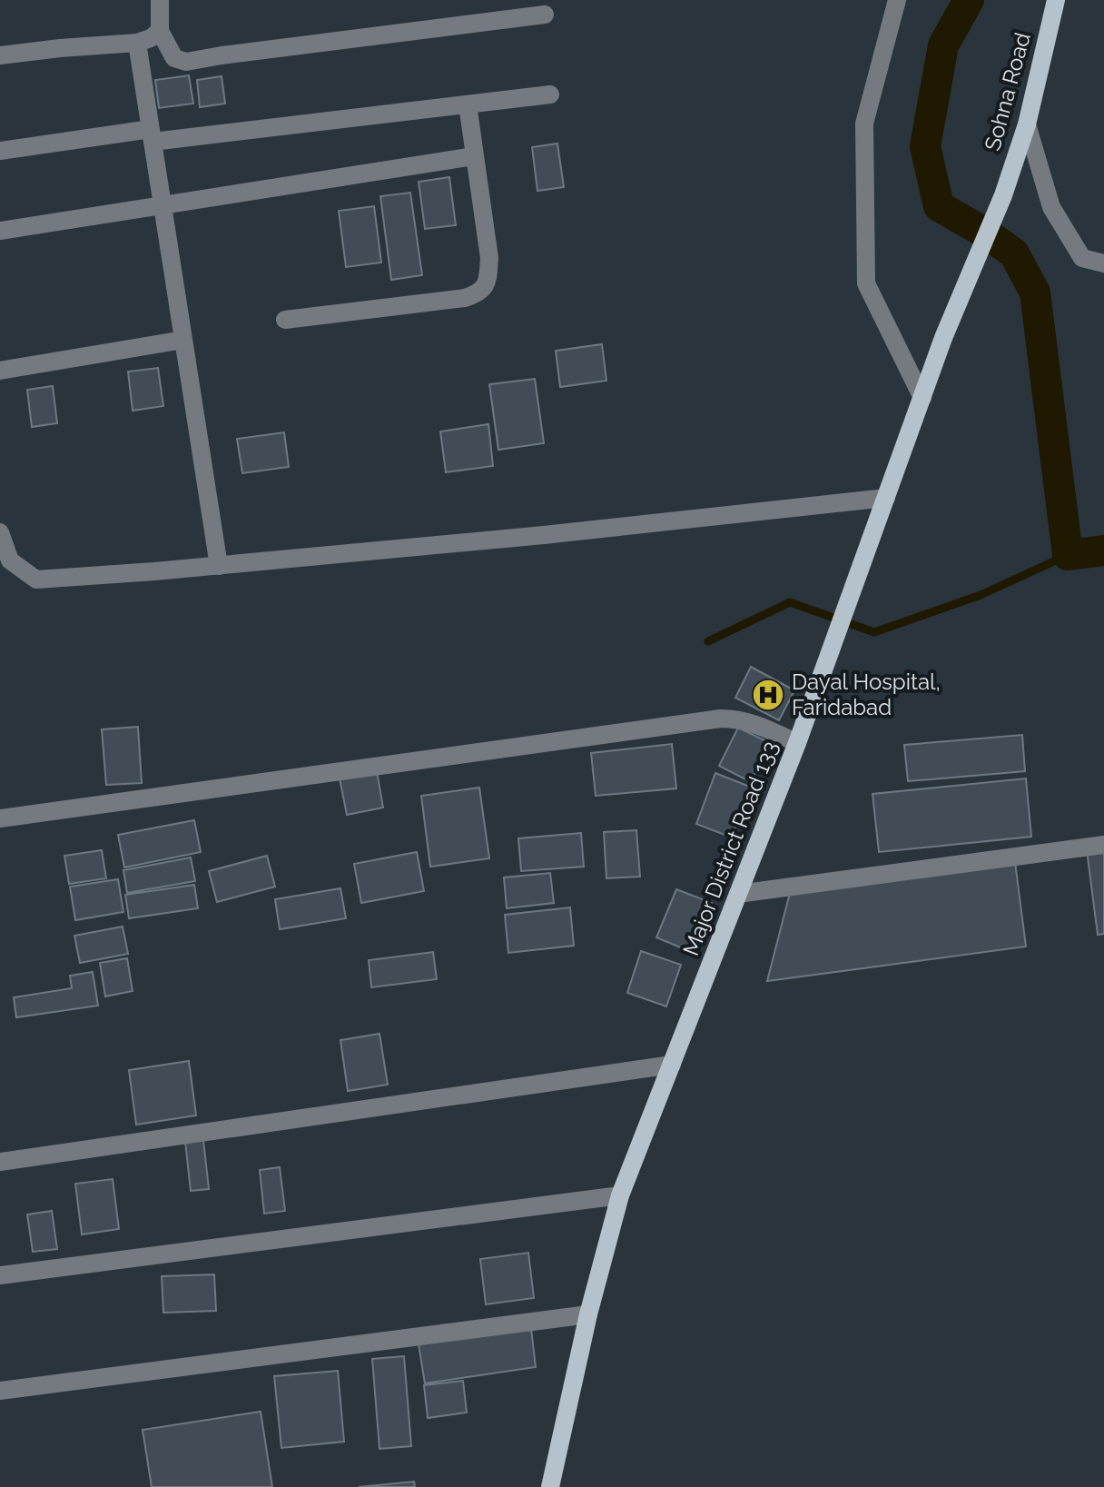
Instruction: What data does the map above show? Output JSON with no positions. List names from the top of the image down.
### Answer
{
  "streets": {
    "main road": ["Sohna Road", "Major District Road 133"]
  },
  "crossings": [
    ["Sohna Road", "Major District Road 133"]
  ],
  "places": {
    "hospital": ["Dayal Hospital, Faridabad"]
  }
}
